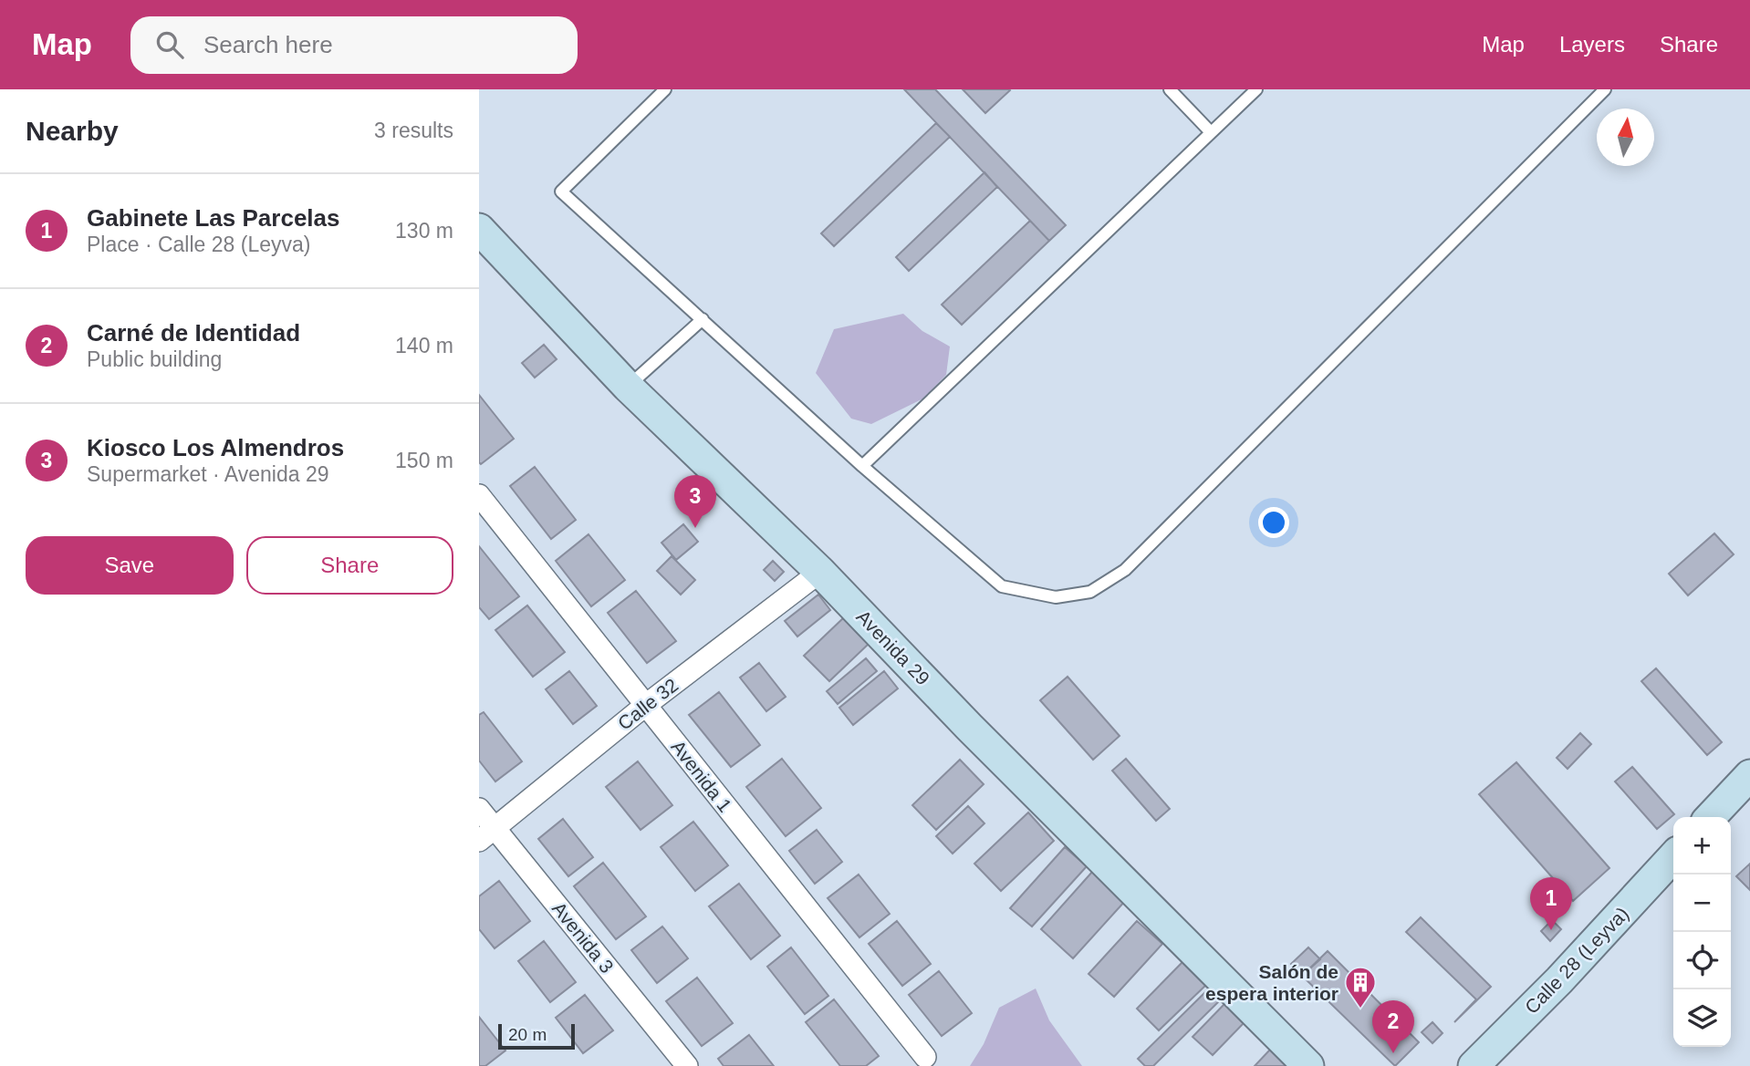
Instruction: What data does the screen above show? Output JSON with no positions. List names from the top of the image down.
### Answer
{
  "streets": {
    "main road": ["Avenida 29", "Calle 28 (Leyva)"],
    "street": ["Calle 32", "Avenida 1", "Avenida 3"]
  },
  "crossings": [
    ["Avenida 29", "Calle 32"],
    ["Calle 32", "Avenida 1"],
    ["Calle 32", "Avenida 3"]
  ],
  "places": {
    "building": ["Salón de espera interior"]
  },
  "scale_bar": "20 m",
  "north": "top",
  "page": {
    "header": "Map",
    "search": "Search here",
    "nav": ["Map", "Layers", "Share"],
    "heading": ["Nearby", "3 results"],
    "list": [
      {
        "mark": "1",
        "name": "Gabinete Las Parcelas",
        "note": "Place · Calle 28 (Leyva)",
        "value": "130 m"
      },
      {
        "mark": "2",
        "name": "Carné de Identidad",
        "note": "Public building",
        "value": "140 m"
      },
      {
        "mark": "3",
        "name": "Kiosco Los Almendros",
        "note": "Supermarket · Avenida 29",
        "value": "150 m"
      }
    ],
    "pins": ["3", "1", "2"],
    "buttons": ["Save", "Share"],
    "map_buttons": ["+", "−"],
    "scale": "20 m"
  }
}
